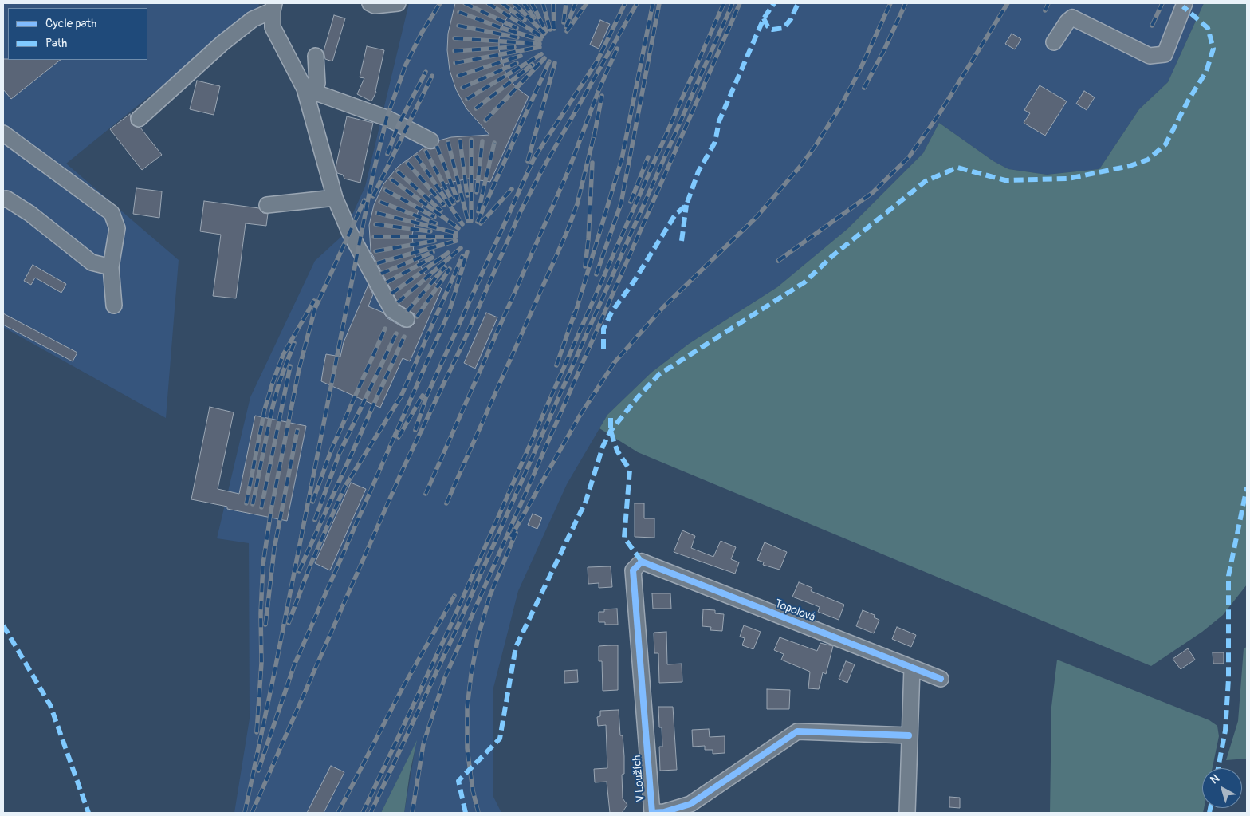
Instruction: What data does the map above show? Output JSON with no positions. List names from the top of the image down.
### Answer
{
  "streets": {
    "street": ["Topolová", "V Loužích"]
  },
  "crossings": [
    ["Topolová", "V Loužích"]
  ],
  "legend": ["Cycle path", "Path"],
  "north": "top left"
}
